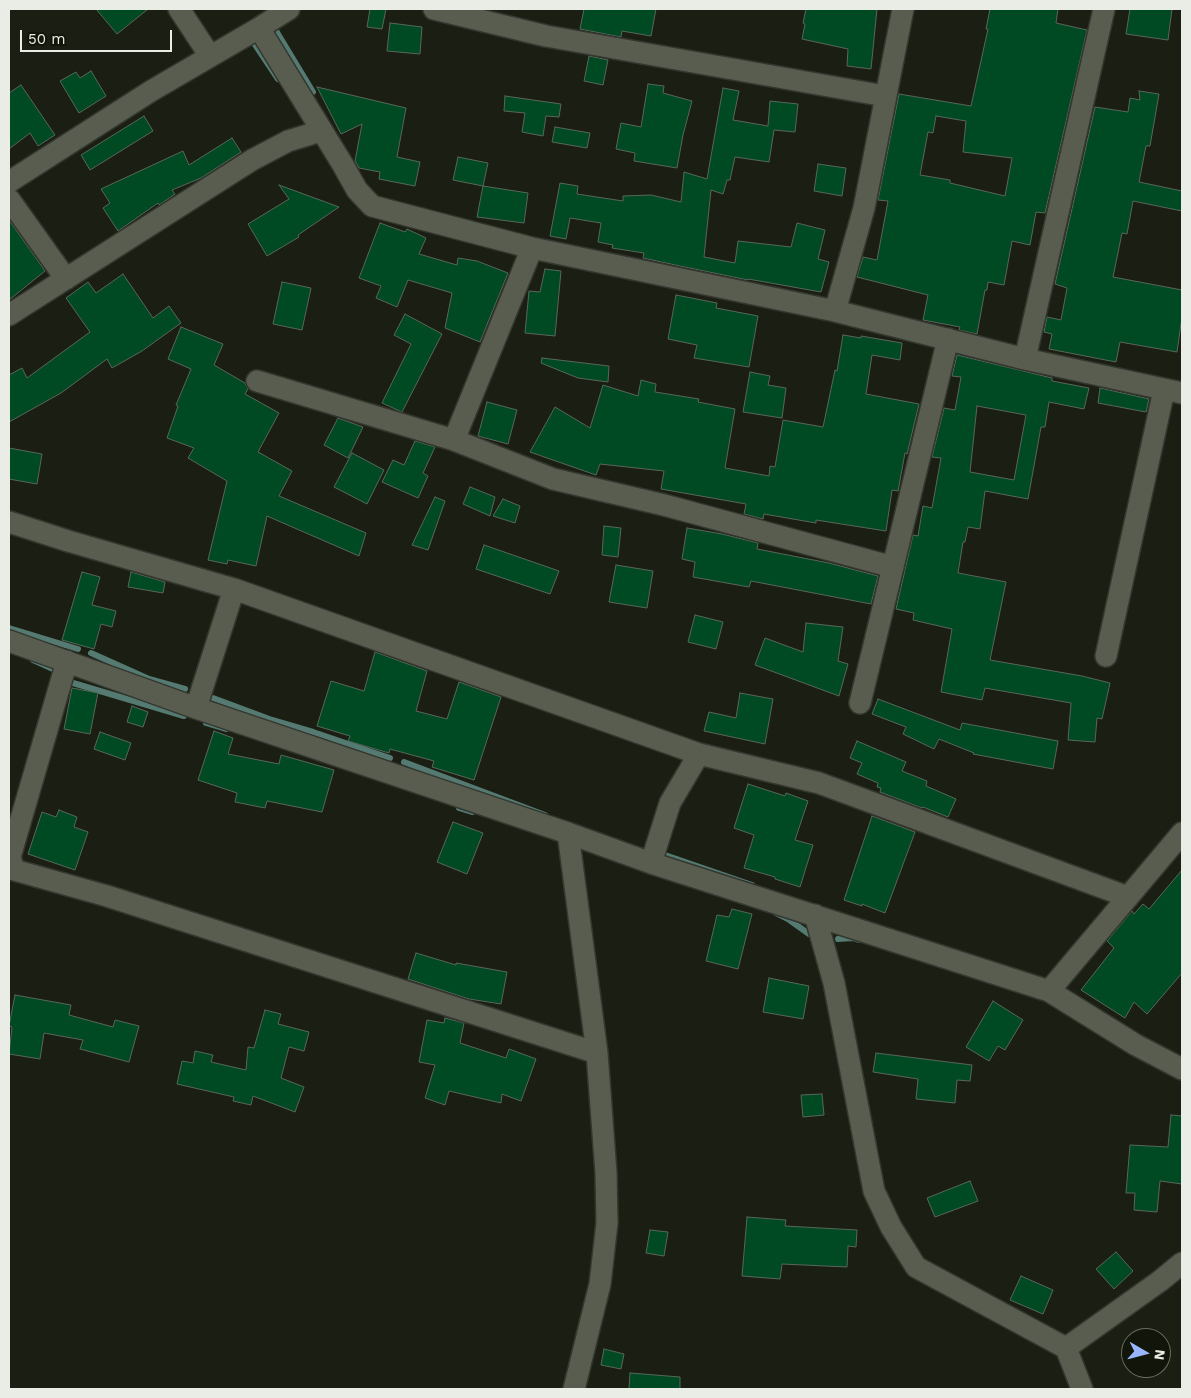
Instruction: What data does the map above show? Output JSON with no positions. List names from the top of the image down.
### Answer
{
  "scale_bar": "50 m",
  "north": "right"
}
